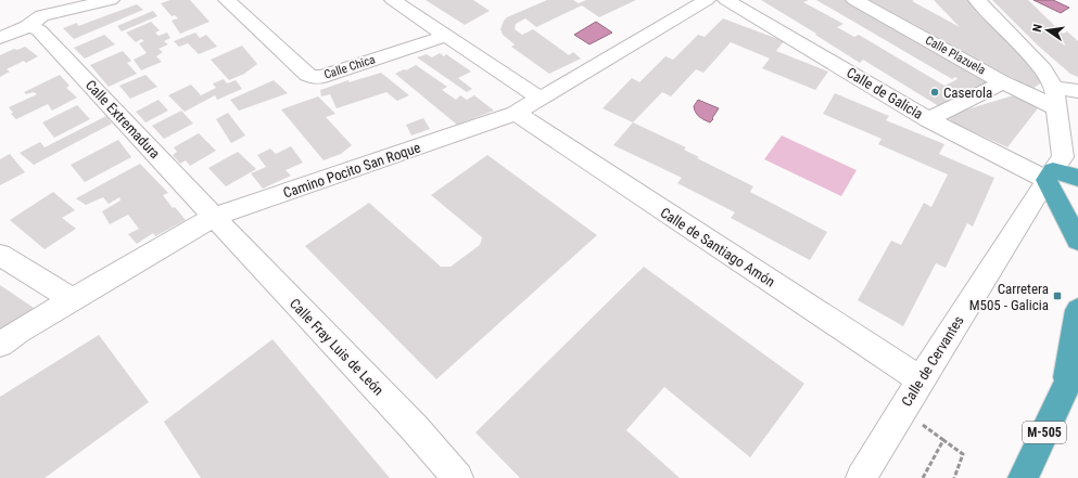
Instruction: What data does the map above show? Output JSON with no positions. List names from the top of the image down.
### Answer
{
  "streets": {
    "highway": ["M-505"],
    "street": [
      "Calle Plazuela",
      "Calle Chica",
      "Calle de Galicia",
      "Calle Extremadura",
      "Camino Pocito San Roque",
      "Calle de Santiago Amón",
      "Calle Fray Luis de León",
      "Calle de Cervantes"
    ]
  },
  "crossings": [
    ["Calle Plazuela", "Calle de Cervantes"],
    ["Calle de Galicia", "Calle de Cervantes"],
    ["Calle Extremadura", "Camino Pocito San Roque"],
    ["Calle Extremadura", "Calle Fray Luis de León"],
    ["Camino Pocito San Roque", "Calle de Santiago Amón"],
    ["Camino Pocito San Roque", "Calle Fray Luis de León"],
    ["Calle de Santiago Amón", "Calle de Cervantes"]
  ],
  "places": {
    "other": ["Caserola"],
    "transit": ["Carretera M505 - Galicia"]
  },
  "north": "left"
}
